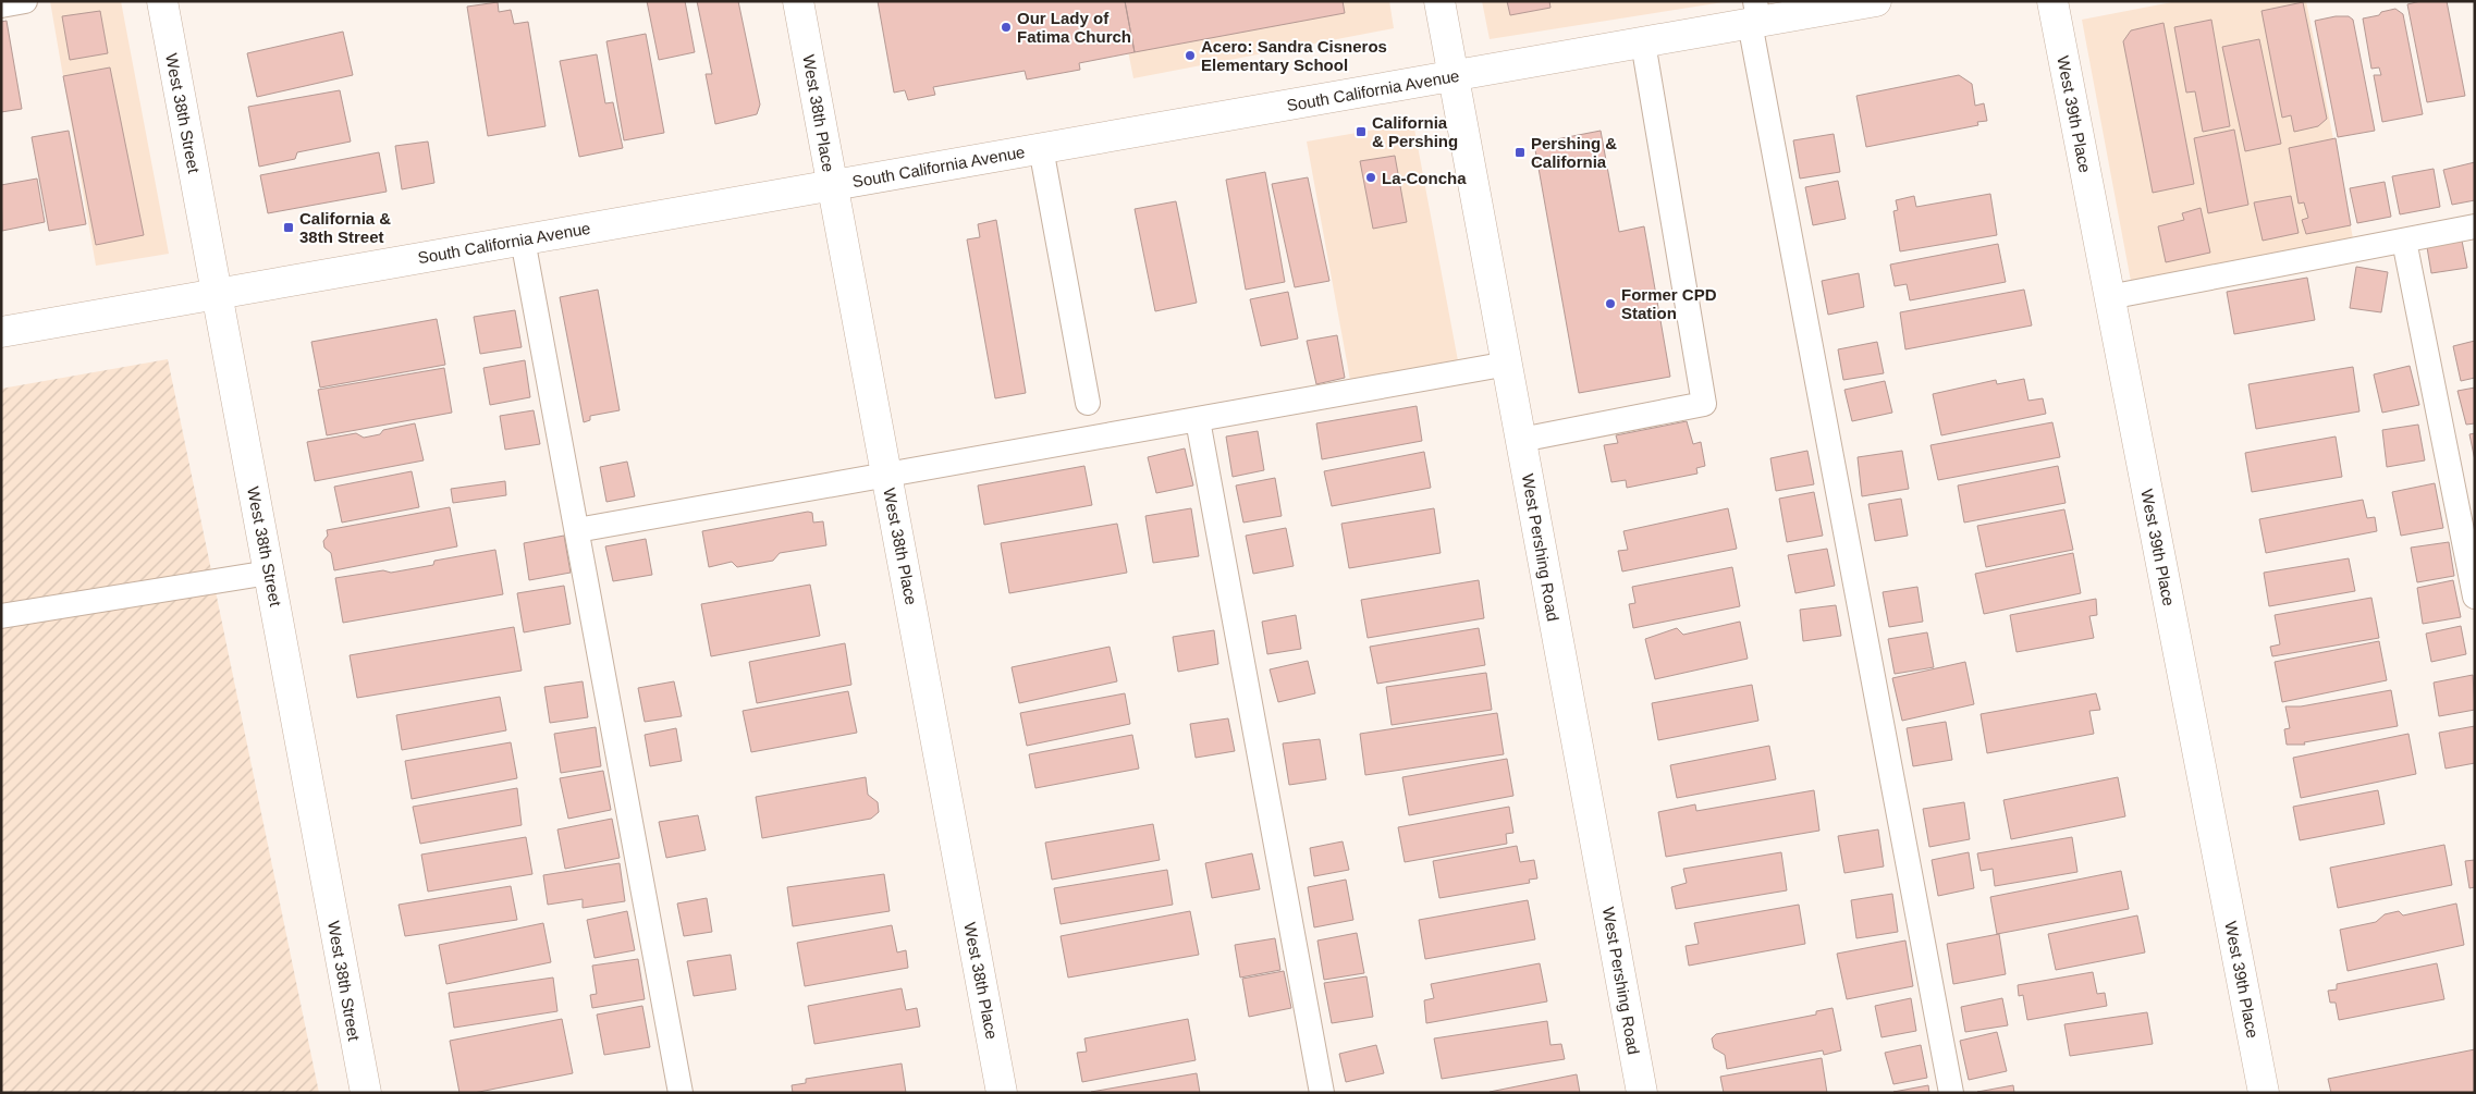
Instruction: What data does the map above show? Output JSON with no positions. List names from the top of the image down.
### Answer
{
  "streets": {
    "street": [
      "South California Avenue",
      "West 38th Street",
      "West 38th Place",
      "West 39th Place",
      "West Pershing Road"
    ]
  },
  "crossings": [
    ["South California Avenue", "West 38th Street"],
    ["South California Avenue", "West 38th Place"],
    ["South California Avenue", "West Pershing Road"]
  ],
  "places": {
    "other": [
      "Our Lady of Fatima Church",
      "Acero: Sandra Cisneros Elementary School",
      "La-Concha",
      "Former CPD Station"
    ],
    "transit": ["California & Pershing", "Pershing & California", "California & 38th Street"]
  }
}
